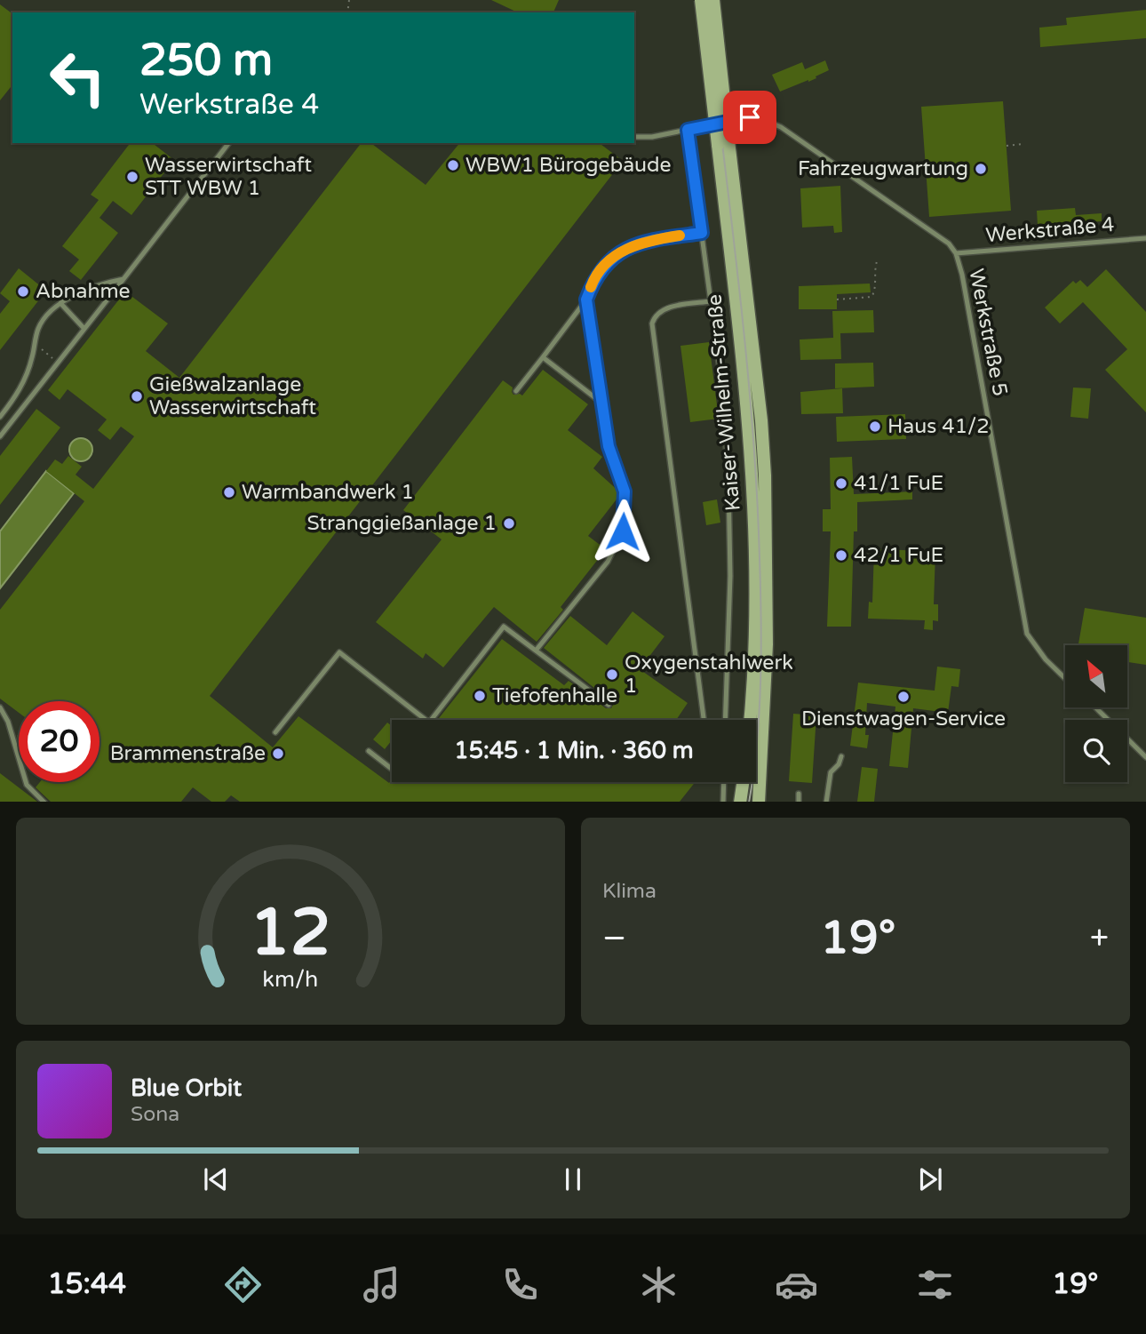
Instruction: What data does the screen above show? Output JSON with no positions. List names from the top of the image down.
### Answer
{
  "streets": {
    "main road": ["Kaiser-Wilhelm-Straße"],
    "lane": ["Werkstraße 4", "Werkstraße 5"]
  },
  "crossings": [
    ["Werkstraße 4", "Werkstraße 5"]
  ],
  "places": [
    "WBW1 Bürogebäude",
    "Fahrzeugwartung",
    "Wasserwirtschaft STT WBW 1",
    "Abnahme",
    "Gießwalzanlage Wasserwirtschaft",
    "Haus 41/2",
    "41/1 FuE",
    "Warmbandwerk 1",
    "Stranggießanlage 1",
    "42/1 FuE",
    "Oxygenstahlwerk 1",
    "Tiefofenhalle",
    "Dienstwagen-Service",
    "Brammenstraße"
  ],
  "north": "top left",
  "page": {
    "turn": ["250 m", "Werkstraße 4"],
    "limit": "20",
    "trip": "15:45 · 1 Min. · 360 m",
    "tile": "Klima",
    "heat": ["−", "19°", "+"],
    "song": ["Blue Orbit", "Sona"],
    "tabs": ["15:44", "19°"],
    "gauge": ["12", "km/h"]
  }
}
